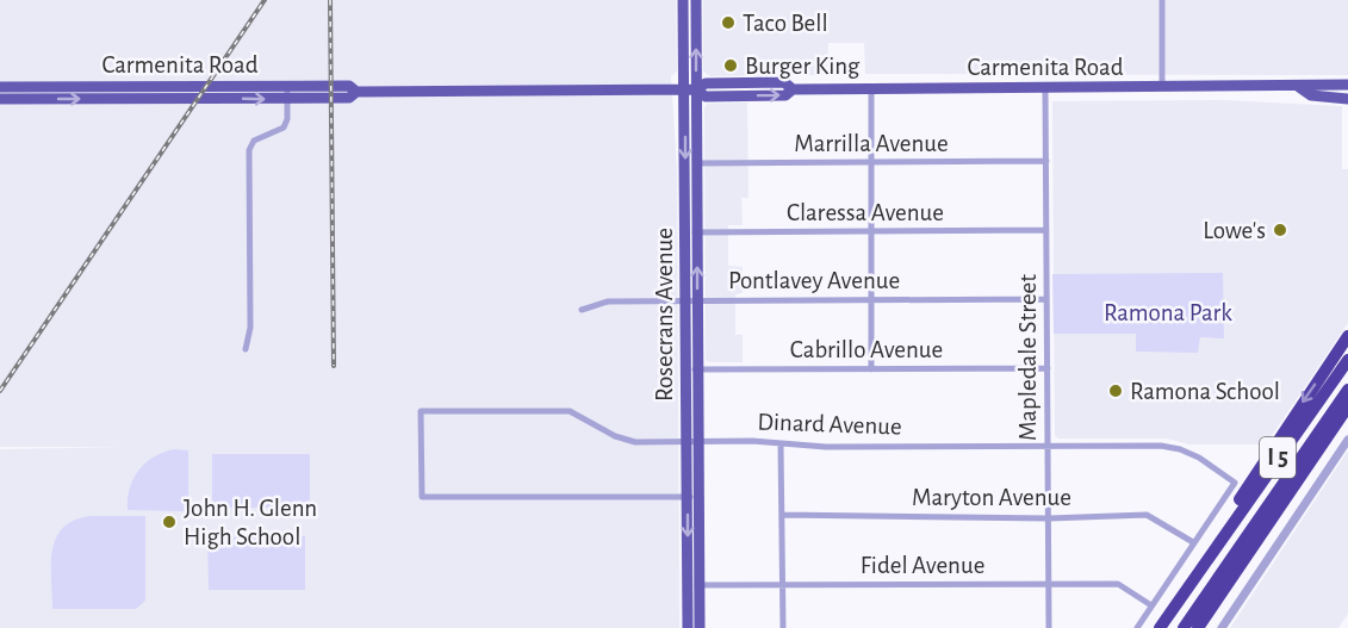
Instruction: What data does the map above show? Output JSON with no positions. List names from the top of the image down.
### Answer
{
  "streets": {
    "highway": ["I 5"],
    "main road": ["Carmenita Road", "Rosecrans Avenue"],
    "street": [
      "Marrilla Avenue",
      "Claressa Avenue",
      "Pontlavey Avenue",
      "Cabrillo Avenue",
      "Mapledale Street",
      "Dinard Avenue",
      "Maryton Avenue",
      "Fidel Avenue"
    ]
  },
  "crossings": [
    ["Carmenita Road", "Rosecrans Avenue"],
    ["Carmenita Road", "Mapledale Street"],
    ["Marrilla Avenue", "Rosecrans Avenue"],
    ["Marrilla Avenue", "Mapledale Street"],
    ["Claressa Avenue", "Rosecrans Avenue"],
    ["Claressa Avenue", "Mapledale Street"],
    ["Pontlavey Avenue", "Rosecrans Avenue"],
    ["Pontlavey Avenue", "Mapledale Street"],
    ["Rosecrans Avenue", "Cabrillo Avenue"],
    ["Rosecrans Avenue", "Dinard Avenue"],
    ["Rosecrans Avenue", "Fidel Avenue"],
    ["Cabrillo Avenue", "Mapledale Street"],
    ["Mapledale Street", "Dinard Avenue"],
    ["Mapledale Street", "Maryton Avenue"],
    ["Mapledale Street", "Fidel Avenue"],
    ["Dinard Avenue", "Maryton Avenue"]
  ],
  "parks": ["Ramona Park"],
  "places": [
    "Taco Bell",
    "Burger King",
    "Lowe's",
    "Ramona School",
    "John H. Glenn High School"
  ]
}
